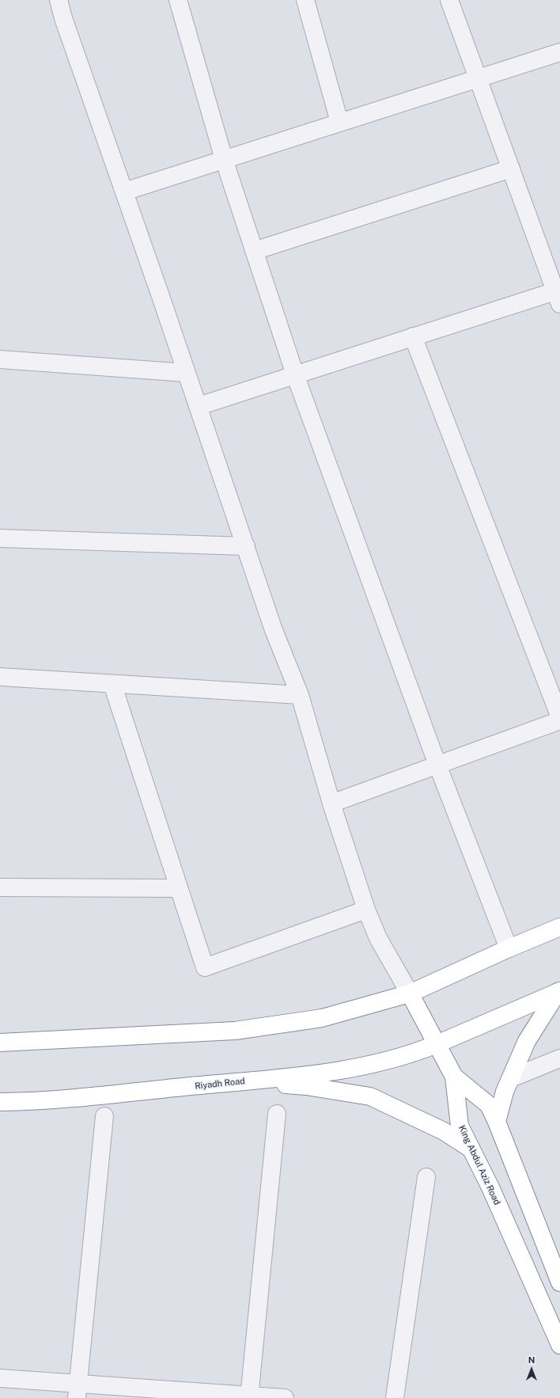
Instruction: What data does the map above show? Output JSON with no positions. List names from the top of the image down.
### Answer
{
  "streets": {
    "main road": ["Riyadh Road", "King Abdul Aziz Road"]
  },
  "north": "top"
}
